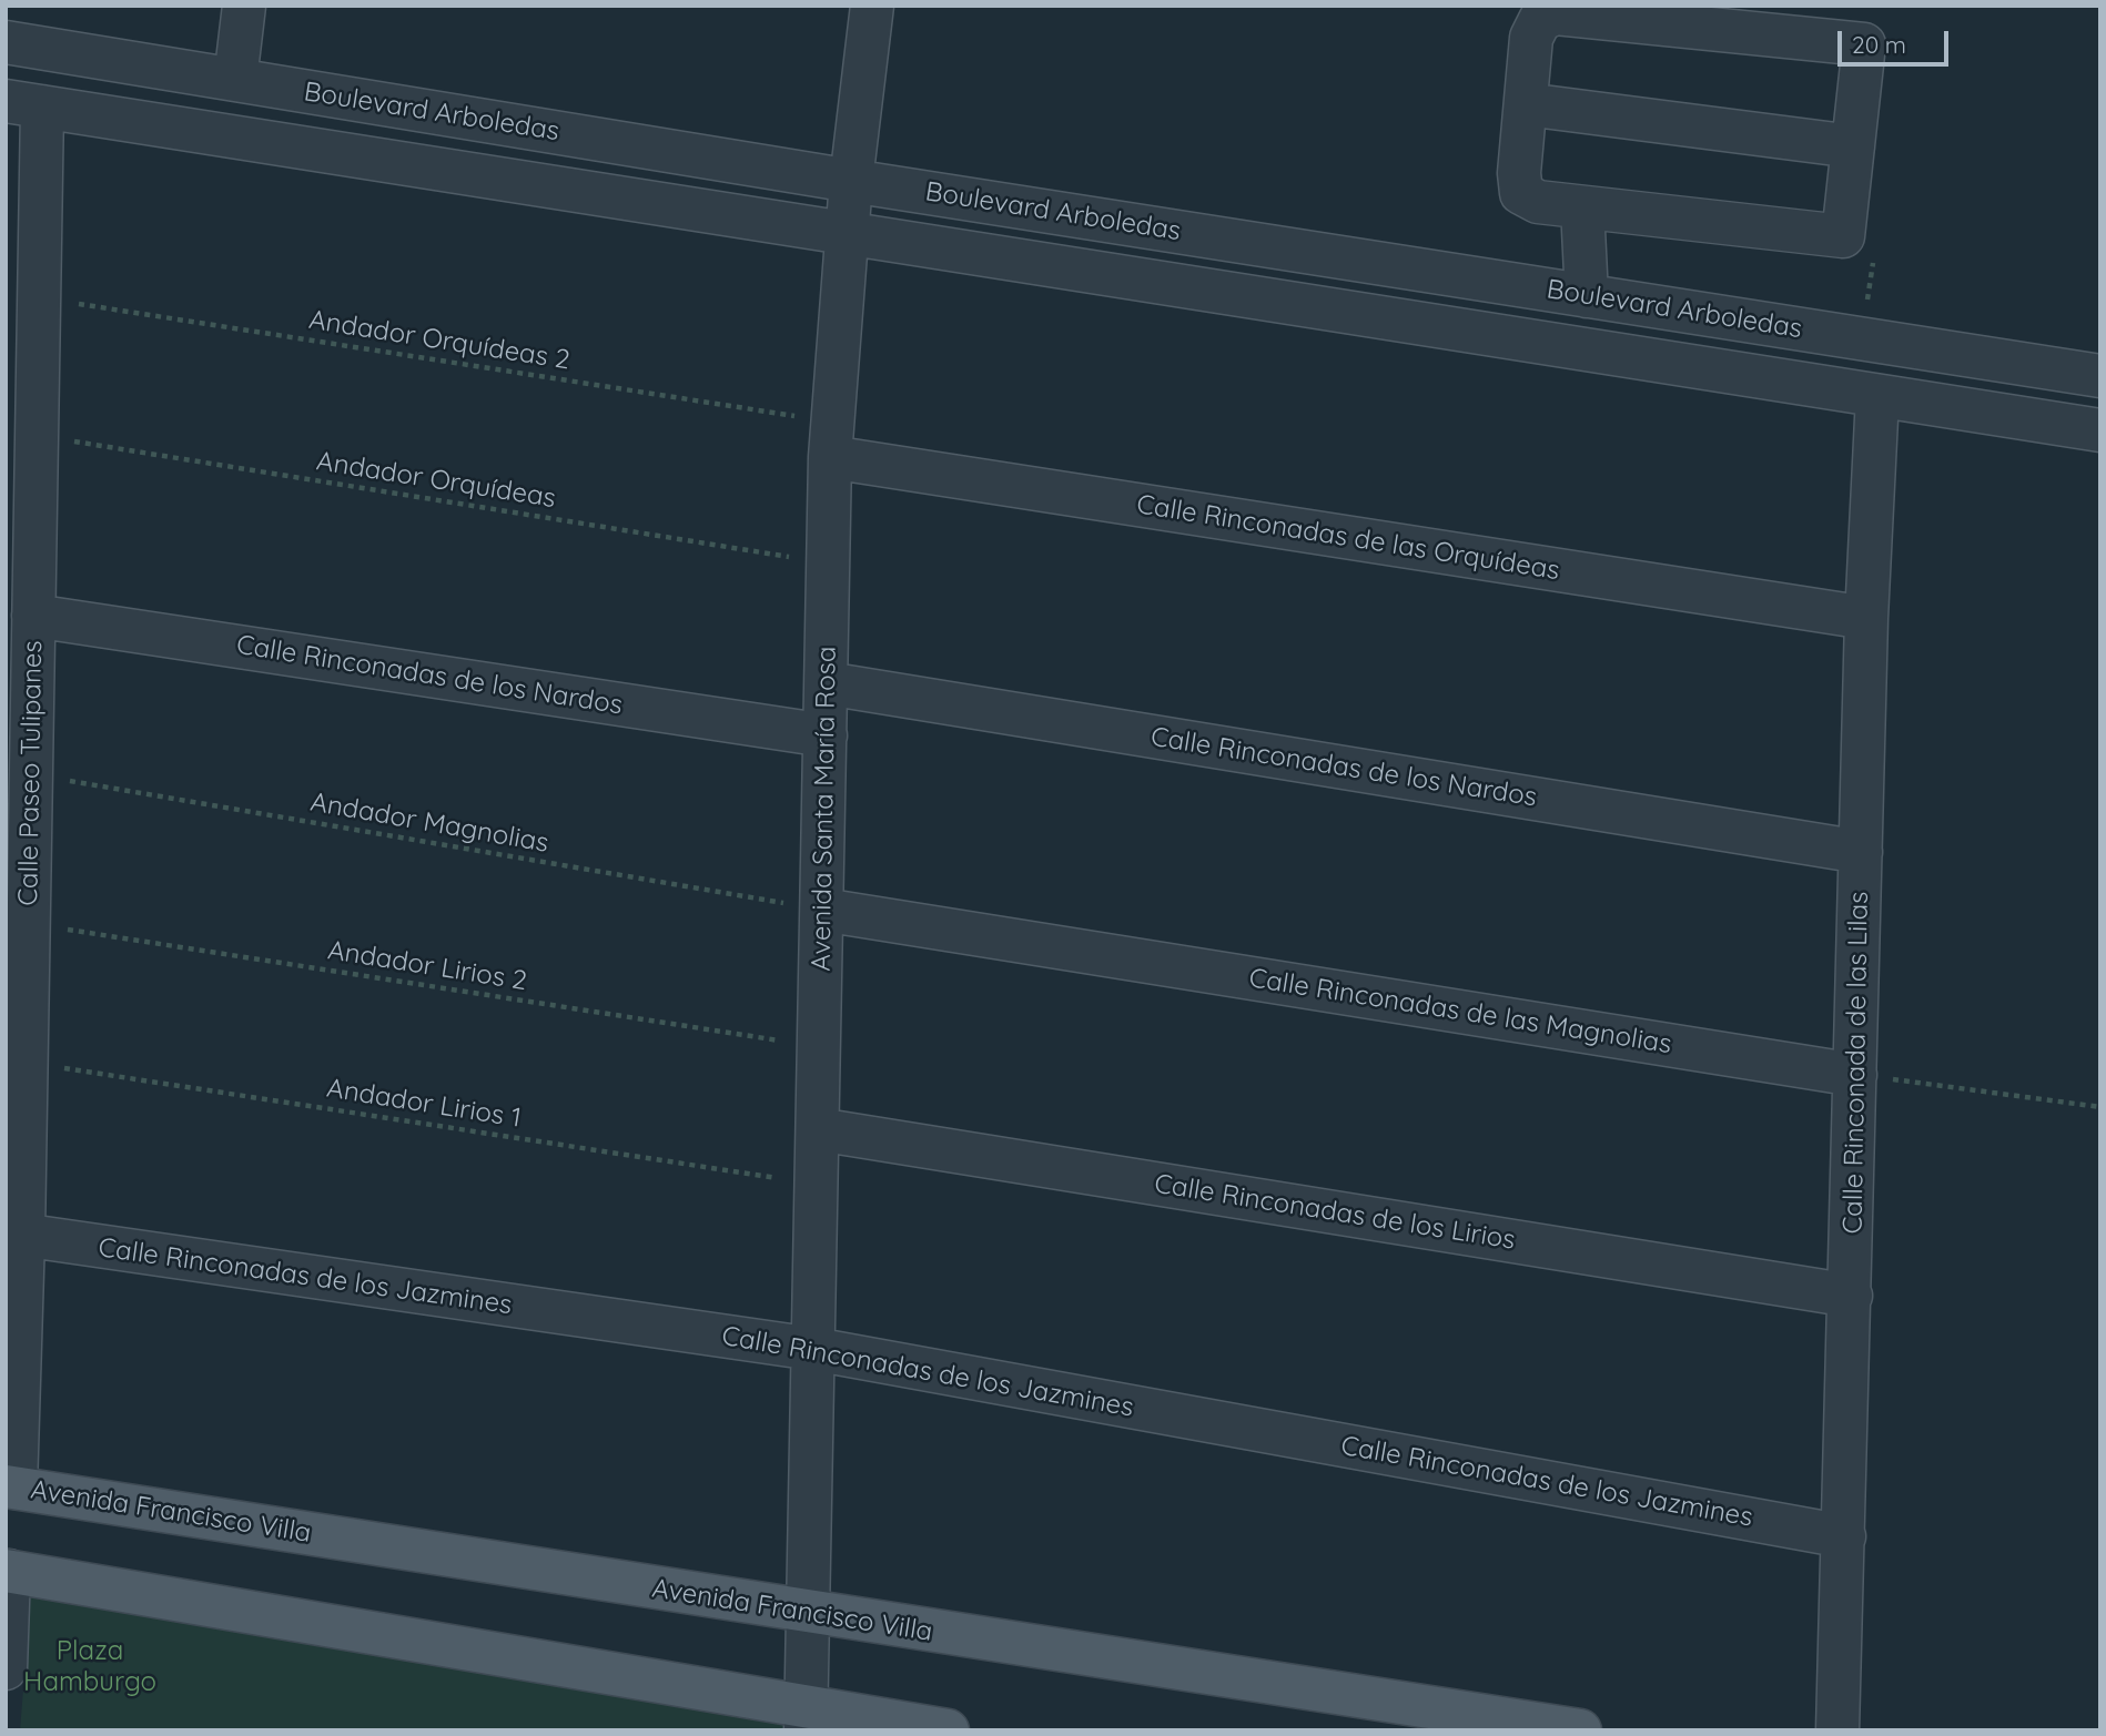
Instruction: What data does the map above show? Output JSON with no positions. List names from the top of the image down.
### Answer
{
  "streets": {
    "main road": ["Avenida Francisco Villa"],
    "street": [
      "Boulevard Arboledas",
      "Calle Rinconadas de las Orquídeas",
      "Calle Rinconadas de los Nardos",
      "Calle Paseo Tulipanes",
      "Avenida Santa María Rosa",
      "Calle Rinconadas de las Magnolias",
      "Calle Rinconada de las Lilas",
      "Calle Rinconadas de los Lirios",
      "Calle Rinconadas de los Jazmines"
    ],
    "path": [
      "Andador Orquídeas 2",
      "Andador Orquídeas",
      "Andador Magnolias",
      "Andador Lirios 2",
      "Andador Lirios 1"
    ]
  },
  "crossings": [
    ["Boulevard Arboledas", "Calle Paseo Tulipanes"],
    ["Boulevard Arboledas", "Avenida Santa María Rosa"],
    ["Boulevard Arboledas", "Calle Rinconada de las Lilas"],
    ["Andador Orquídeas 2", "Calle Rinconadas de las Orquídeas"],
    ["Andador Orquídeas 2", "Calle Paseo Tulipanes"],
    ["Andador Orquídeas 2", "Avenida Santa María Rosa"],
    ["Andador Orquídeas", "Calle Paseo Tulipanes"],
    ["Andador Orquídeas", "Avenida Santa María Rosa"],
    ["Calle Rinconadas de las Orquídeas", "Avenida Santa María Rosa"],
    ["Calle Rinconadas de las Orquídeas", "Calle Rinconada de las Lilas"],
    ["Calle Rinconadas de los Nardos", "Calle Paseo Tulipanes"],
    ["Calle Rinconadas de los Nardos", "Avenida Santa María Rosa"],
    ["Calle Rinconadas de los Nardos", "Calle Rinconada de las Lilas"],
    ["Calle Paseo Tulipanes", "Andador Magnolias"],
    ["Calle Paseo Tulipanes", "Andador Lirios 2"],
    ["Calle Paseo Tulipanes", "Andador Lirios 1"],
    ["Calle Paseo Tulipanes", "Calle Rinconadas de los Jazmines"],
    ["Calle Paseo Tulipanes", "Avenida Francisco Villa"],
    ["Avenida Santa María Rosa", "Andador Magnolias"],
    ["Avenida Santa María Rosa", "Andador Lirios 2"],
    ["Avenida Santa María Rosa", "Calle Rinconadas de las Magnolias"],
    ["Avenida Santa María Rosa", "Andador Lirios 1"],
    ["Avenida Santa María Rosa", "Calle Rinconadas de los Lirios"],
    ["Avenida Santa María Rosa", "Calle Rinconadas de los Jazmines"],
    ["Avenida Santa María Rosa", "Avenida Francisco Villa"],
    ["Andador Magnolias", "Calle Rinconadas de las Magnolias"],
    ["Calle Rinconadas de las Magnolias", "Calle Rinconada de las Lilas"],
    ["Calle Rinconada de las Lilas", "Calle Rinconadas de los Lirios"],
    ["Calle Rinconada de las Lilas", "Calle Rinconadas de los Jazmines"]
  ],
  "parks": ["Plaza Hamburgo"],
  "scale_bar": "20 m"
}
